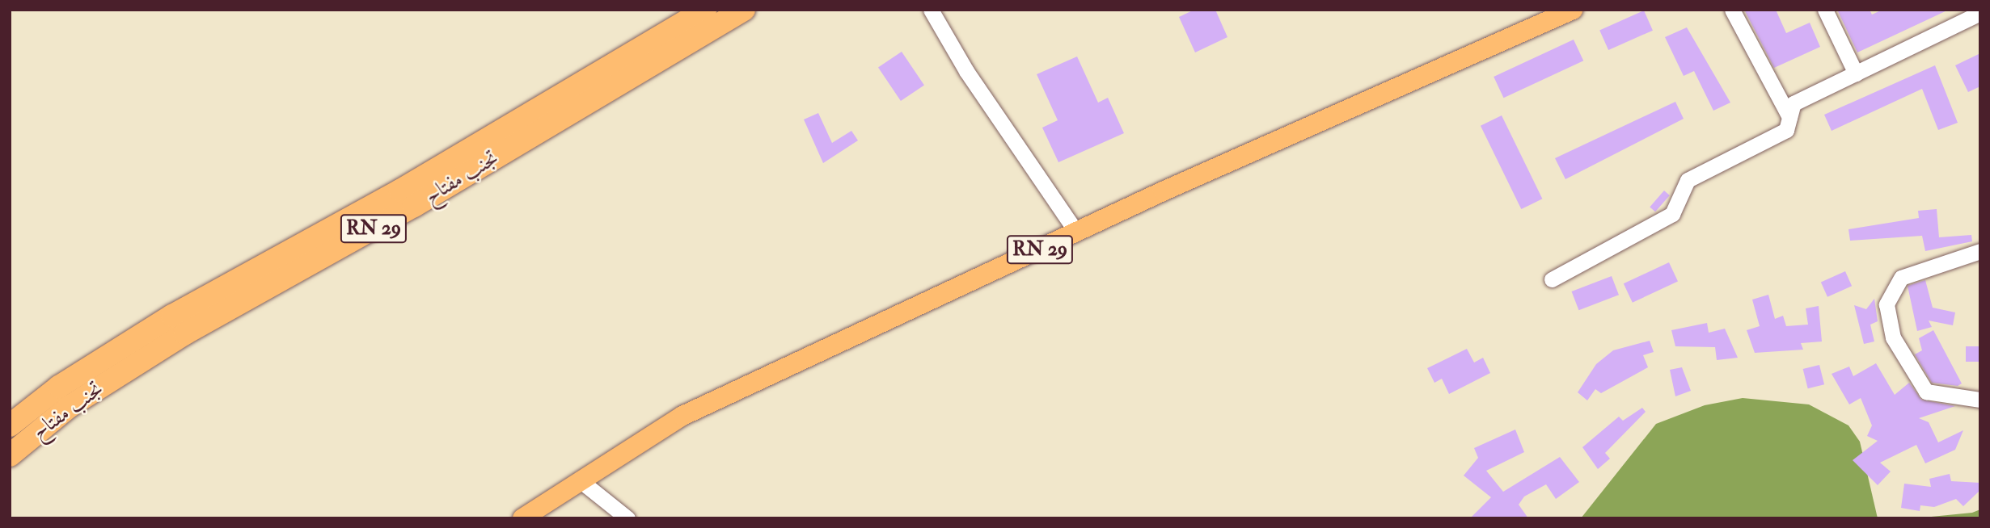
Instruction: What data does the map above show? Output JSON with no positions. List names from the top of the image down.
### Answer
{
  "streets": {
    "highway": ["تجنب مفتاح", "RN 29"]
  }
}
